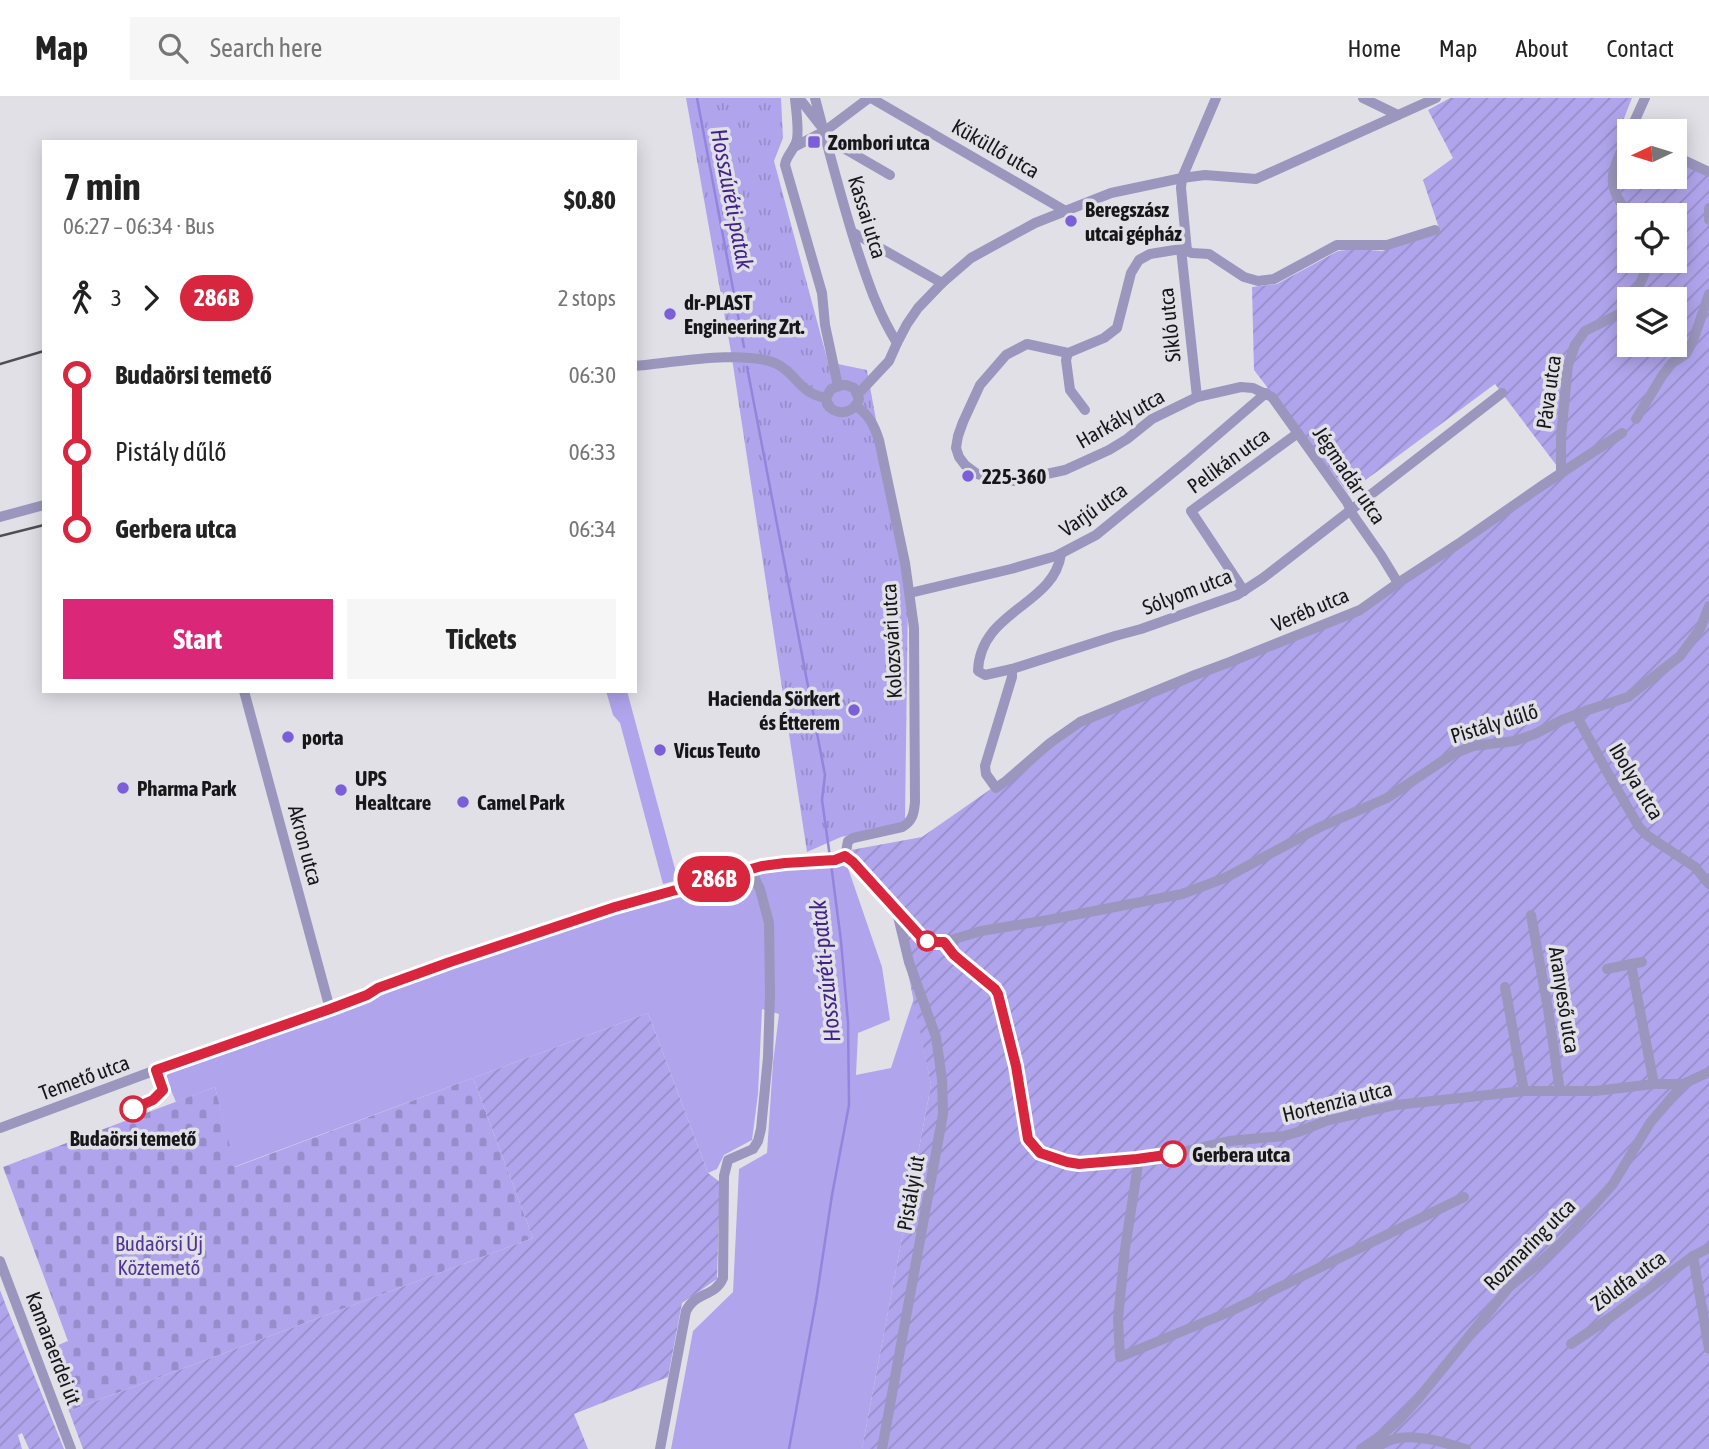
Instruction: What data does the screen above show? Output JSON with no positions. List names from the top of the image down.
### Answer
{
  "streets": {
    "street": [
      "Küküllő utca",
      "Kassai utca",
      "Sikló utca",
      "Páva utca",
      "Harkály utca",
      "Pelikán utca",
      "Jégmadár utca",
      "Varjú utca",
      "Sólyom utca",
      "Veréb utca",
      "Kolozsvári utca",
      "Pistály dűlő",
      "Ibolya utca",
      "Akron utca",
      "Aranyeső utca",
      "Temető utca",
      "Hortenzia utca",
      "Pistályi út",
      "Rozmaring utca",
      "Zöldfa utca",
      "Kamaraerdei út"
    ]
  },
  "crossings": [
    ["Sikló utca", "Harkály utca"],
    ["Páva utca", "Veréb utca"],
    ["Harkály utca", "Jégmadár utca"],
    ["Harkály utca", "Varjú utca"],
    ["Pelikán utca", "Jégmadár utca"],
    ["Pelikán utca", "Sólyom utca"],
    ["Jégmadár utca", "Varjú utca"],
    ["Jégmadár utca", "Sólyom utca"],
    ["Jégmadár utca", "Veréb utca"],
    ["Varjú utca", "Sólyom utca"],
    ["Varjú utca", "Kolozsvári utca"],
    ["Sólyom utca", "Veréb utca"],
    ["Kolozsvári utca", "Temető utca"],
    ["Pistály dűlő", "Ibolya utca"],
    ["Pistály dűlő", "Hortenzia utca"],
    ["Akron utca", "Temető utca"],
    ["Aranyeső utca", "Hortenzia utca"],
    ["Hortenzia utca", "Rozmaring utca"]
  ],
  "water": ["Hosszúréti-patak"],
  "parks": ["Budaörsi Új Köztemető"],
  "places": {
    "transit": ["Zombori utca"],
    "other": [
      "Beregszász utcai gépház",
      "dr-PLAST Engineering Zrt.",
      "225-360",
      "Hacienda Sörkert és Étterem",
      "porta",
      "Vicus Teuto",
      "Pharma Park",
      "UPS Healtcare",
      "Camel Park",
      "Budaörsi temető",
      "Gerbera utca"
    ]
  },
  "lines": ["bus line 286B"],
  "north": "left",
  "page": {
    "header": "Map",
    "search": "Search here",
    "nav": [
      "Home",
      "Map",
      "About",
      "Contact"
    ],
    "on_map": "286B",
    "heading": ["7 min", "06:27 – 06:34 · Bus", "$0.80"],
    "legs": ["3", "286B", "2 stops"],
    "list": [
      {
        "name": "Budaörsi temető",
        "value": "06:30"
      },
      {
        "name": "Pistály dűlő",
        "value": "06:33"
      },
      {
        "name": "Gerbera utca",
        "value": "06:34"
      }
    ],
    "buttons": ["Start", "Tickets"]
  }
}
